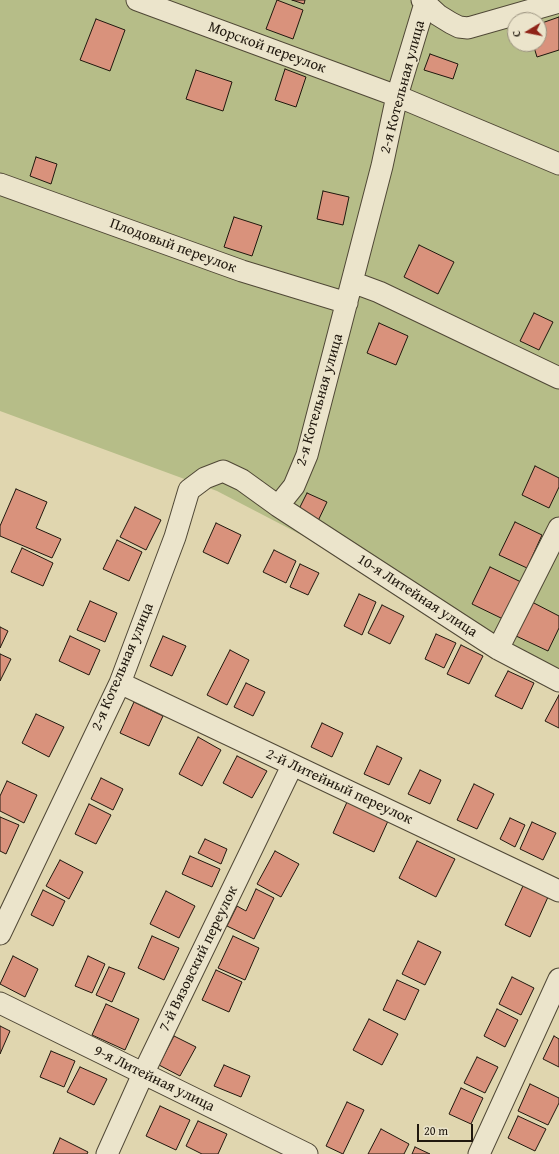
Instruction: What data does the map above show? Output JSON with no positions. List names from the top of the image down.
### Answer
{
  "streets": {
    "street": [
      "Морской переулок",
      "2-я Котельная улица",
      "Плодовый переулок",
      "10-я Литейная улица",
      "2-й Литейный переулок",
      "7-й Вязовский переулок",
      "9-я Литейная улица"
    ]
  },
  "crossings": [
    ["Морской переулок", "2-я Котельная улица"],
    ["2-я Котельная улица", "Плодовый переулок"],
    ["2-я Котельная улица", "10-я Литейная улица"],
    ["2-я Котельная улица", "2-й Литейный переулок"],
    ["2-й Литейный переулок", "7-й Вязовский переулок"],
    ["7-й Вязовский переулок", "9-я Литейная улица"]
  ],
  "scale_bar": "20 m",
  "north": "left"
}
